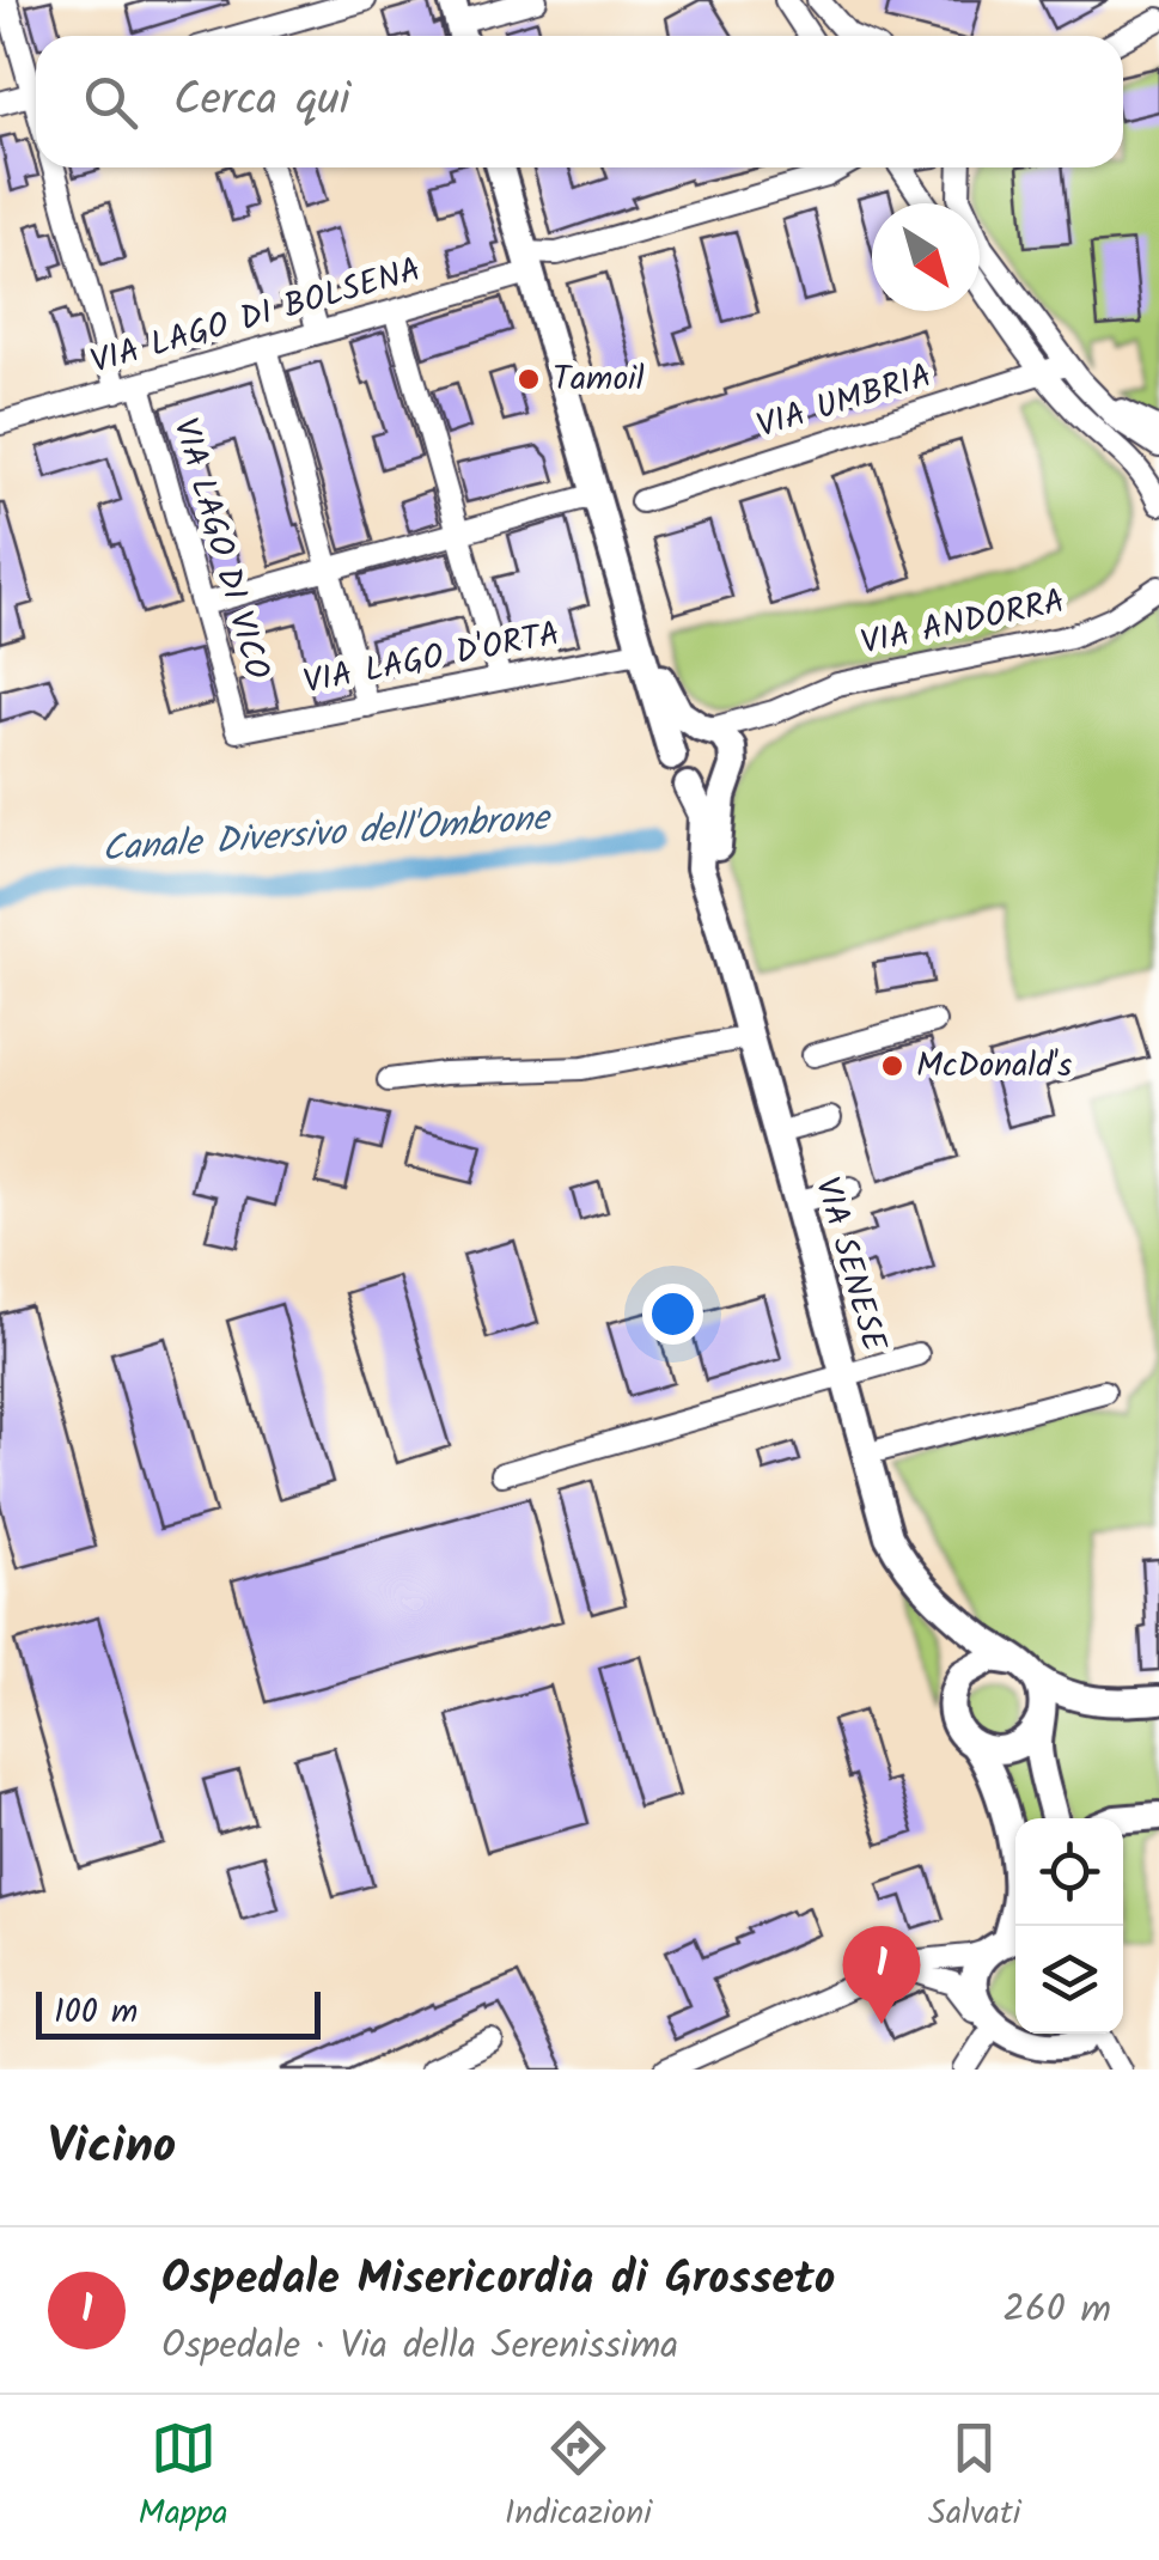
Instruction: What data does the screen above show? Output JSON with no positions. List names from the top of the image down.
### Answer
{
  "streets": {
    "main road": ["VIA SENESE"],
    "street": [
      "VIA LAGO DI BOLSENA",
      "VIA UMBRIA",
      "VIA LAGO DI VICO",
      "VIA ANDORRA",
      "VIA LAGO D'ORTA"
    ]
  },
  "crossings": [
    ["VIA LAGO DI BOLSENA", "VIA LAGO DI VICO"],
    ["VIA LAGO DI BOLSENA", "VIA SENESE"],
    ["VIA LAGO DI VICO", "VIA LAGO D'ORTA"],
    ["VIA ANDORRA", "VIA SENESE"],
    ["VIA LAGO D'ORTA", "VIA SENESE"]
  ],
  "water": ["Canale Diversivo dell'Ombrone"],
  "places": ["Tamoil", "McDonald's"],
  "scale_bar": "100 m",
  "north": "bottom right",
  "page": {
    "search": "Cerca qui",
    "pins": "1",
    "scale": "100 m",
    "heading": "Vicino",
    "list": [
      {
        "mark": "1",
        "name": "Ospedale Misericordia di Grosseto",
        "note": "Ospedale · Via della Serenissima",
        "value": "260 m"
      }
    ],
    "nav": ["Mappa", "Indicazioni", "Salvati"]
  }
}
